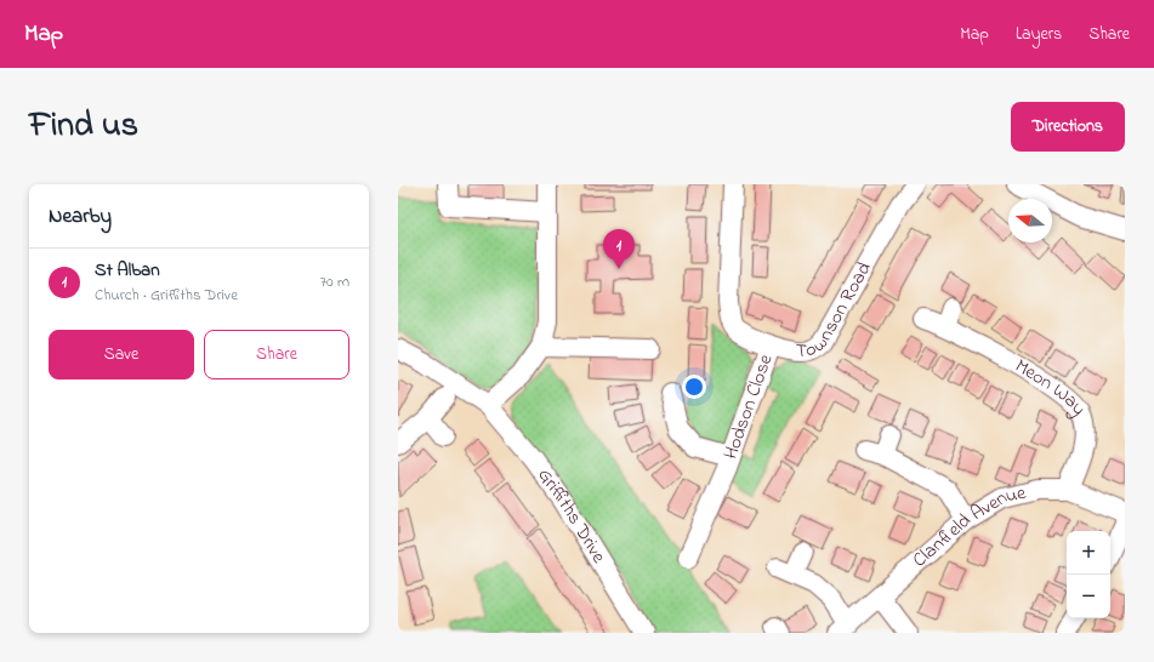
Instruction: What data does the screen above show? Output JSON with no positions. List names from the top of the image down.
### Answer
{
  "streets": {
    "street": [
      "Townson Road",
      "Meon Way",
      "Hodson Close",
      "Griffiths Drive",
      "Clanfield Avenue"
    ]
  },
  "crossings": [
    ["Townson Road", "Hodson Close"],
    ["Meon Way", "Clanfield Avenue"]
  ],
  "north": "left",
  "page": {
    "header": "Map",
    "nav": ["Map", "Layers", "Share"],
    "title": "Find us",
    "buttons": [
      "Directions",
      ["Save", "Share"]
    ],
    "heading": "Nearby",
    "pins": "1",
    "list": [
      {
        "mark": "1",
        "name": "St Alban",
        "note": "Church · Griffiths Drive",
        "value": "70 m"
      }
    ],
    "map_buttons": ["+", "−"]
  }
}
